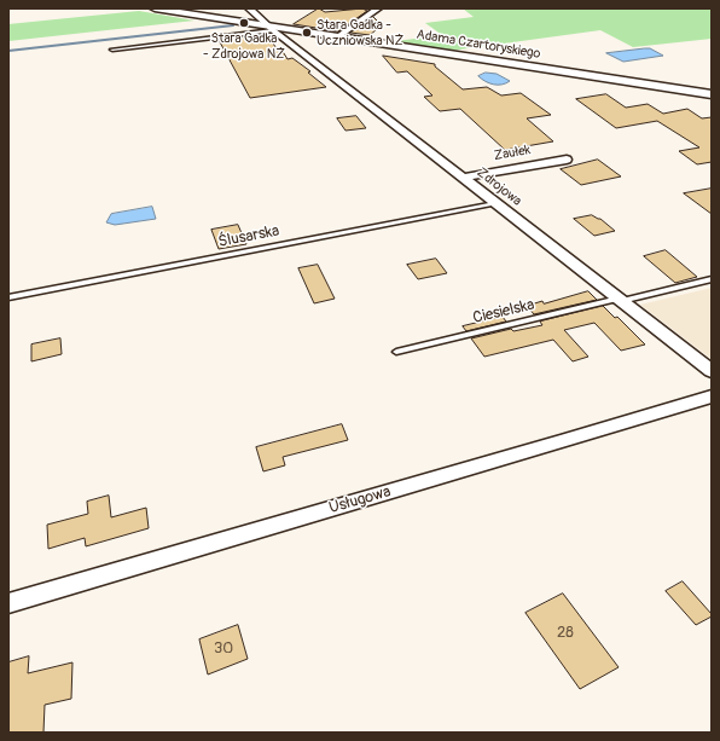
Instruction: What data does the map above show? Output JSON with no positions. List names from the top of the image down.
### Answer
{
  "streets": {
    "street": [
      "Adama Czartoryskiego",
      "Zaułek",
      "Zdrojowa",
      "Usługowa"
    ],
    "lane": ["Ślusarska", "Ciesielska"]
  },
  "crossings": [
    ["Adama Czartoryskiego", "Zdrojowa"],
    ["Zaułek", "Zdrojowa"],
    ["Zdrojowa", "Ślusarska"],
    ["Zdrojowa", "Ciesielska"]
  ],
  "places": ["Stara Gadka - Zdrojowa NŻ", "Stara Gadka - Uczniowska NŻ"],
  "house_numbers": ["28", "30"]
}
